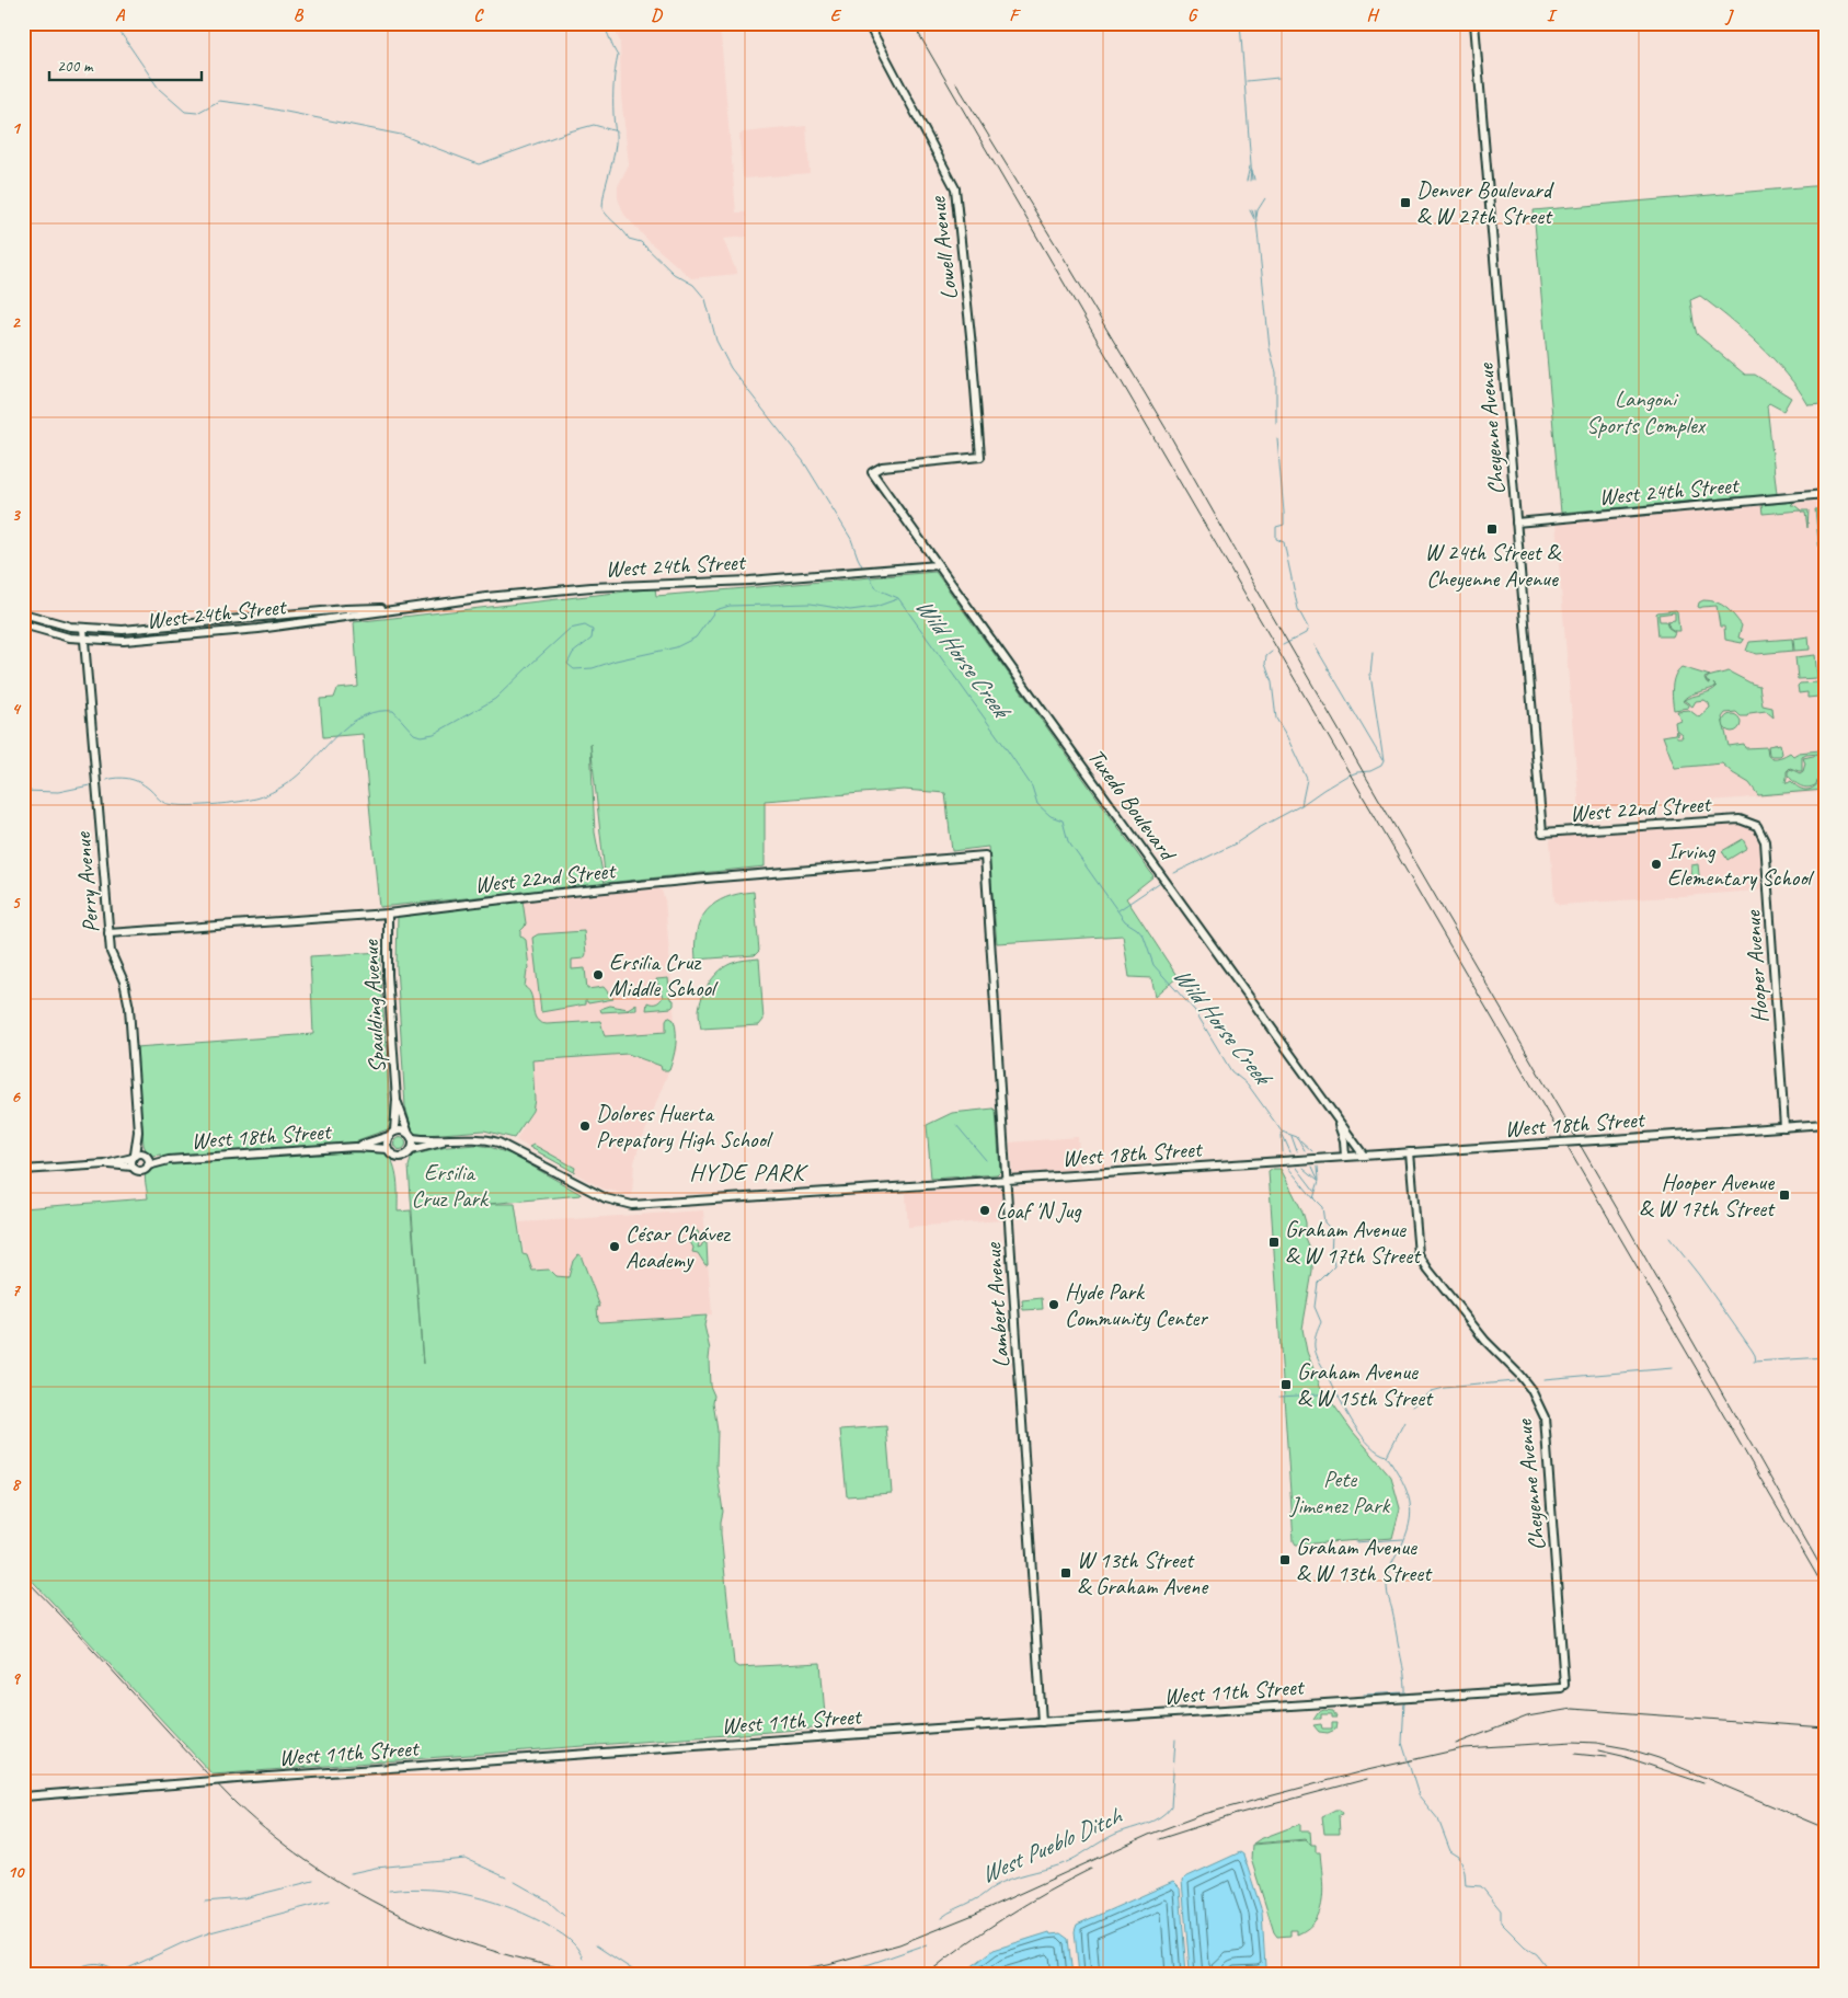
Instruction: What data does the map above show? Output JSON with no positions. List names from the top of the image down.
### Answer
{
  "streets": {
    "street": [
      "Lowell Avenue",
      "Cheyenne Avenue",
      "West 24th Street",
      "Tuxedo Boulevard",
      "West 22nd Street",
      "Perry Avenue",
      "Hooper Avenue",
      "Spaulding Avenue",
      "West 18th Street",
      "Lambert Avenue",
      "West 11th Street"
    ]
  },
  "crossings": [
    ["Lowell Avenue", "Tuxedo Boulevard"],
    ["Cheyenne Avenue", "West 24th Street"],
    ["Cheyenne Avenue", "West 22nd Street"],
    ["Cheyenne Avenue", "West 18th Street"],
    ["Cheyenne Avenue", "West 11th Street"],
    ["West 24th Street", "Tuxedo Boulevard"],
    ["West 24th Street", "Perry Avenue"],
    ["Tuxedo Boulevard", "West 18th Street"],
    ["West 22nd Street", "Perry Avenue"],
    ["West 22nd Street", "Hooper Avenue"],
    ["West 22nd Street", "Spaulding Avenue"],
    ["West 22nd Street", "Lambert Avenue"],
    ["Perry Avenue", "West 18th Street"],
    ["Hooper Avenue", "West 18th Street"],
    ["Spaulding Avenue", "West 18th Street"],
    ["West 18th Street", "Lambert Avenue"],
    ["Lambert Avenue", "West 11th Street"]
  ],
  "districts": ["HYDE PARK"],
  "water": ["Wild Horse Creek", "West Pueblo Ditch"],
  "parks": ["Langoni Sports Complex", "Ersilia Cruz Park", "Pete Jimenez Park"],
  "places": {
    "transit": [
      "Denver Boulevard & W 27th Street",
      "W 24th Street & Cheyenne Avenue",
      "Hooper Avenue & W 17th Street",
      "Graham Avenue & W 17th Street",
      "Graham Avenue & W 15th Street",
      "Graham Avenue & W 13th Street",
      "W 13th Street & Graham Avene"
    ],
    "other": [
      "Irving Elementary School",
      "Ersilia Cruz Middle School",
      "Dolores Huerta Prepatory High School",
      "Loaf 'N Jug",
      "César Chávez Academy",
      "Hyde Park Community Center"
    ]
  },
  "scale_bar": "200 m",
  "grid": {
    "columns": [
      "A",
      "B",
      "C",
      "D",
      "E",
      "F",
      "G",
      "H",
      "I",
      "J"
    ],
    "rows": [
      "1",
      "2",
      "3",
      "4",
      "5",
      "6",
      "7",
      "8",
      "9",
      "10"
    ]
  }
}
